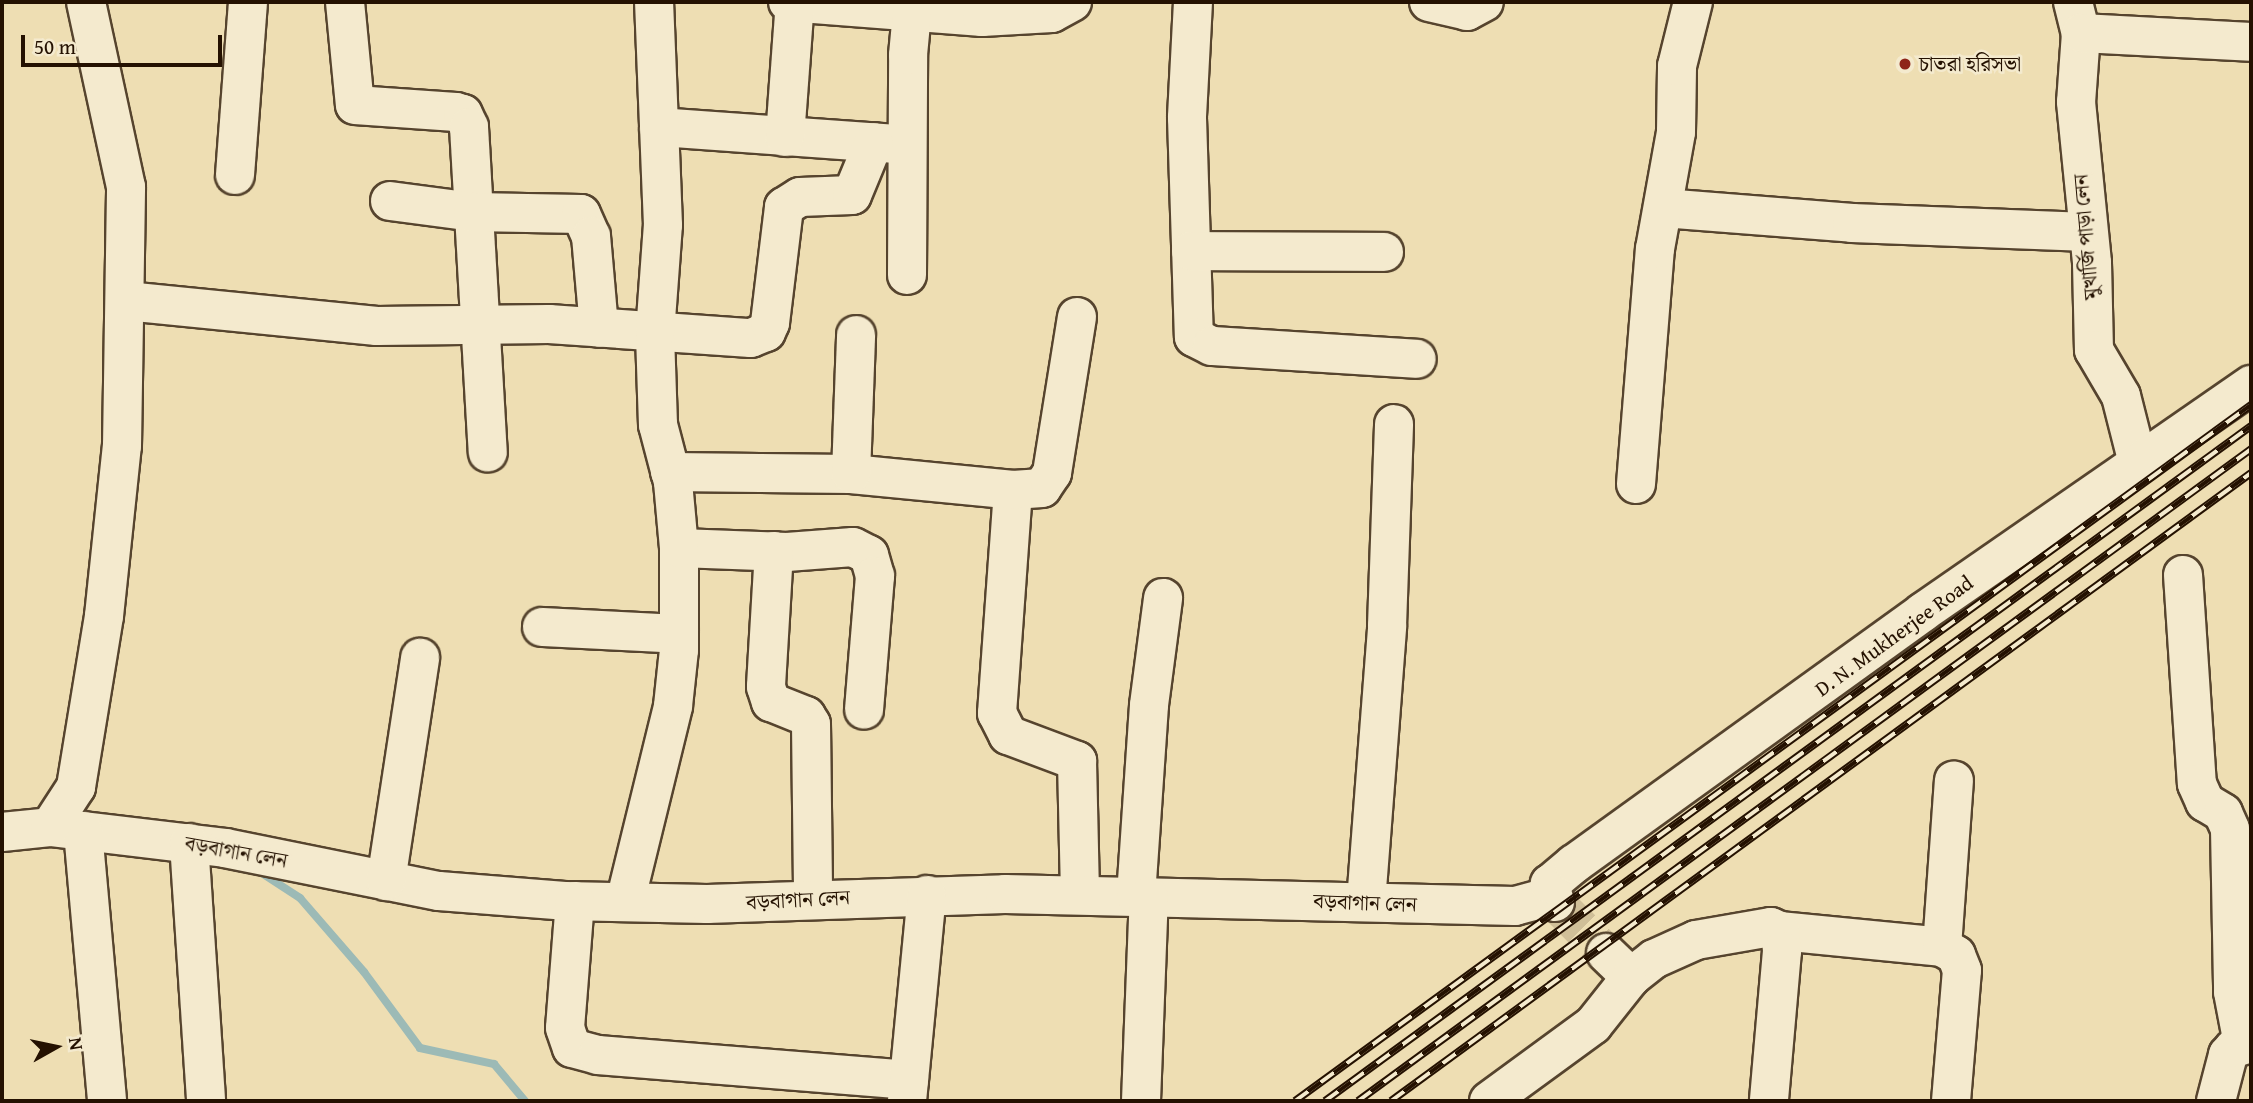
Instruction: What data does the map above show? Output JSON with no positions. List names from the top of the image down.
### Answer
{
  "streets": {
    "street": ["মুখার্জি পাড়া লেন", "D. N. Mukherjee Road", "বড়বাগান লেন"]
  },
  "crossings": [
    ["মুখার্জি পাড়া লেন", "D. N. Mukherjee Road"],
    ["D. N. Mukherjee Road", "বড়বাগান লেন"]
  ],
  "places": ["চাতরা হরিসভা"],
  "scale_bar": "50 m",
  "north": "right"
}
